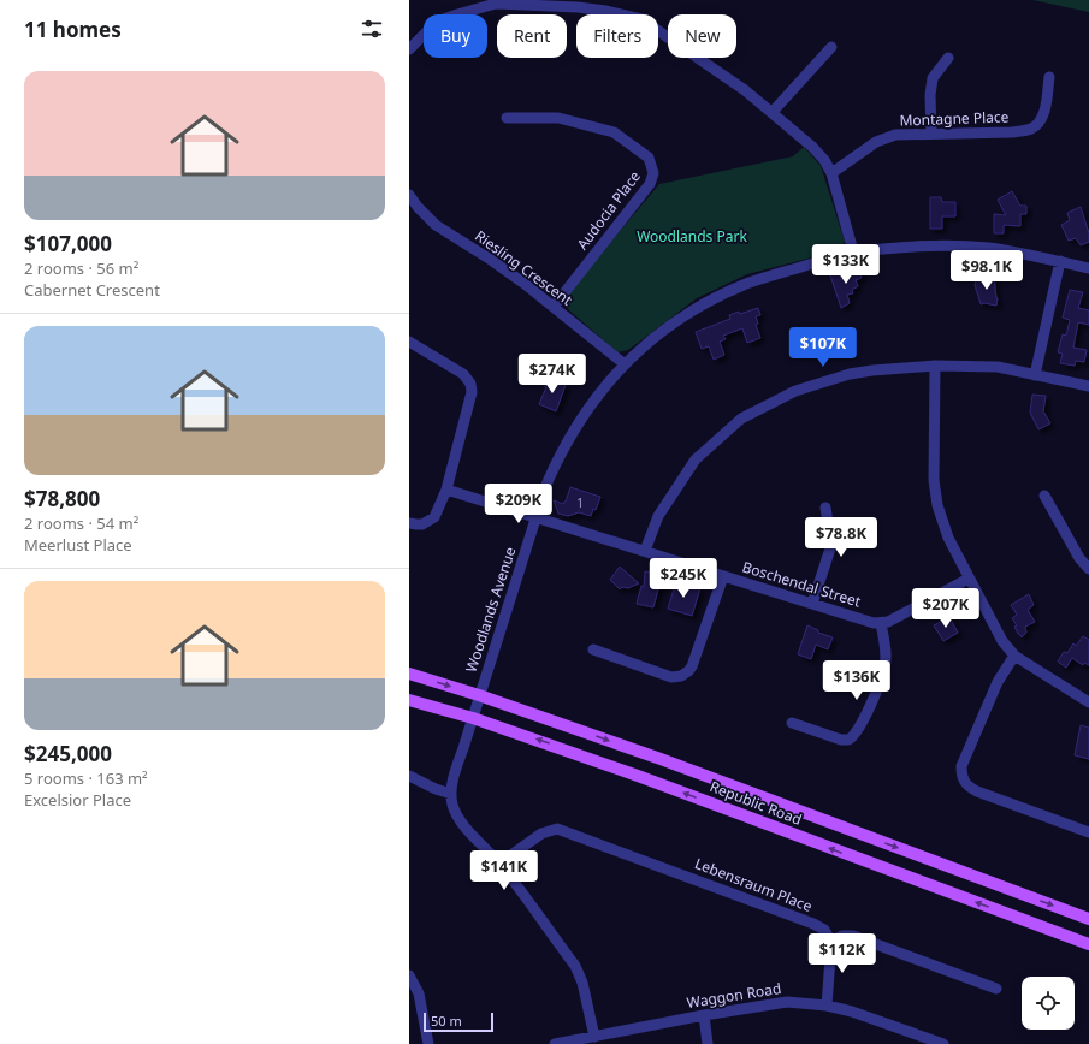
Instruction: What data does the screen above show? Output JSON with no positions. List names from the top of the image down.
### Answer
{
  "streets": {
    "main road": ["Republic Road"],
    "street": [
      "Montagne Place",
      "Audocia Place",
      "Riesling Crescent",
      "Boschendal Street",
      "Woodlands Avenue",
      "Lebensraum Place",
      "Waggon Road"
    ]
  },
  "crossings": [
    ["Audocia Place", "Riesling Crescent"],
    ["Riesling Crescent", "Woodlands Avenue"],
    ["Boschendal Street", "Woodlands Avenue"],
    ["Woodlands Avenue", "Republic Road"]
  ],
  "parks": ["Woodlands Park"],
  "house_numbers": ["1"],
  "scale_bar": "50 m",
  "page": {
    "heading": "11 homes",
    "chip": [
      "Buy",
      "Rent",
      "Filters",
      "New"
    ],
    "list": [
      {
        "name": "$107,000",
        "note": "2 rooms · 56 m² · Cabernet Crescent"
      },
      {
        "name": "$78,800",
        "note": "2 rooms · 54 m² · Meerlust Place"
      },
      {
        "name": "$245,000",
        "note": "5 rooms · 163 m² · Excelsior Place"
      }
    ],
    "price": [
      "$133K",
      "$98.1K",
      "$107K",
      "$274K",
      "$209K",
      "$78.8K",
      "$245K",
      "$207K",
      "$136K",
      "$141K",
      "$112K"
    ],
    "scale": "50 m"
  }
}
